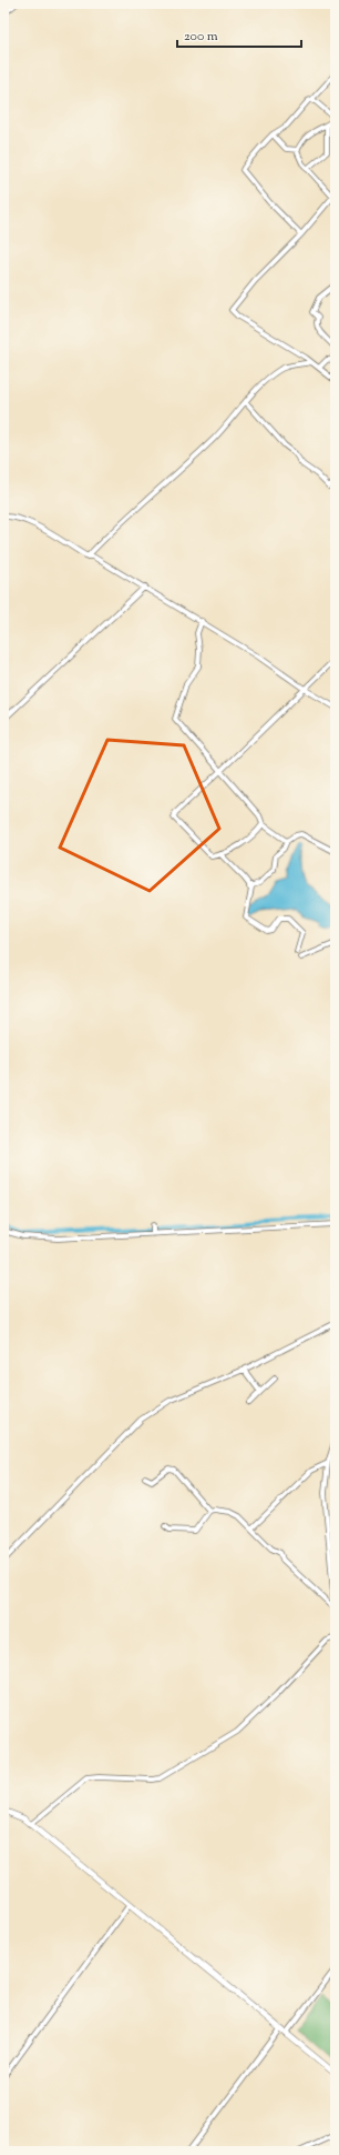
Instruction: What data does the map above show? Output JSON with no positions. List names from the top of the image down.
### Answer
{
  "scale_bar": "200 m"
}
